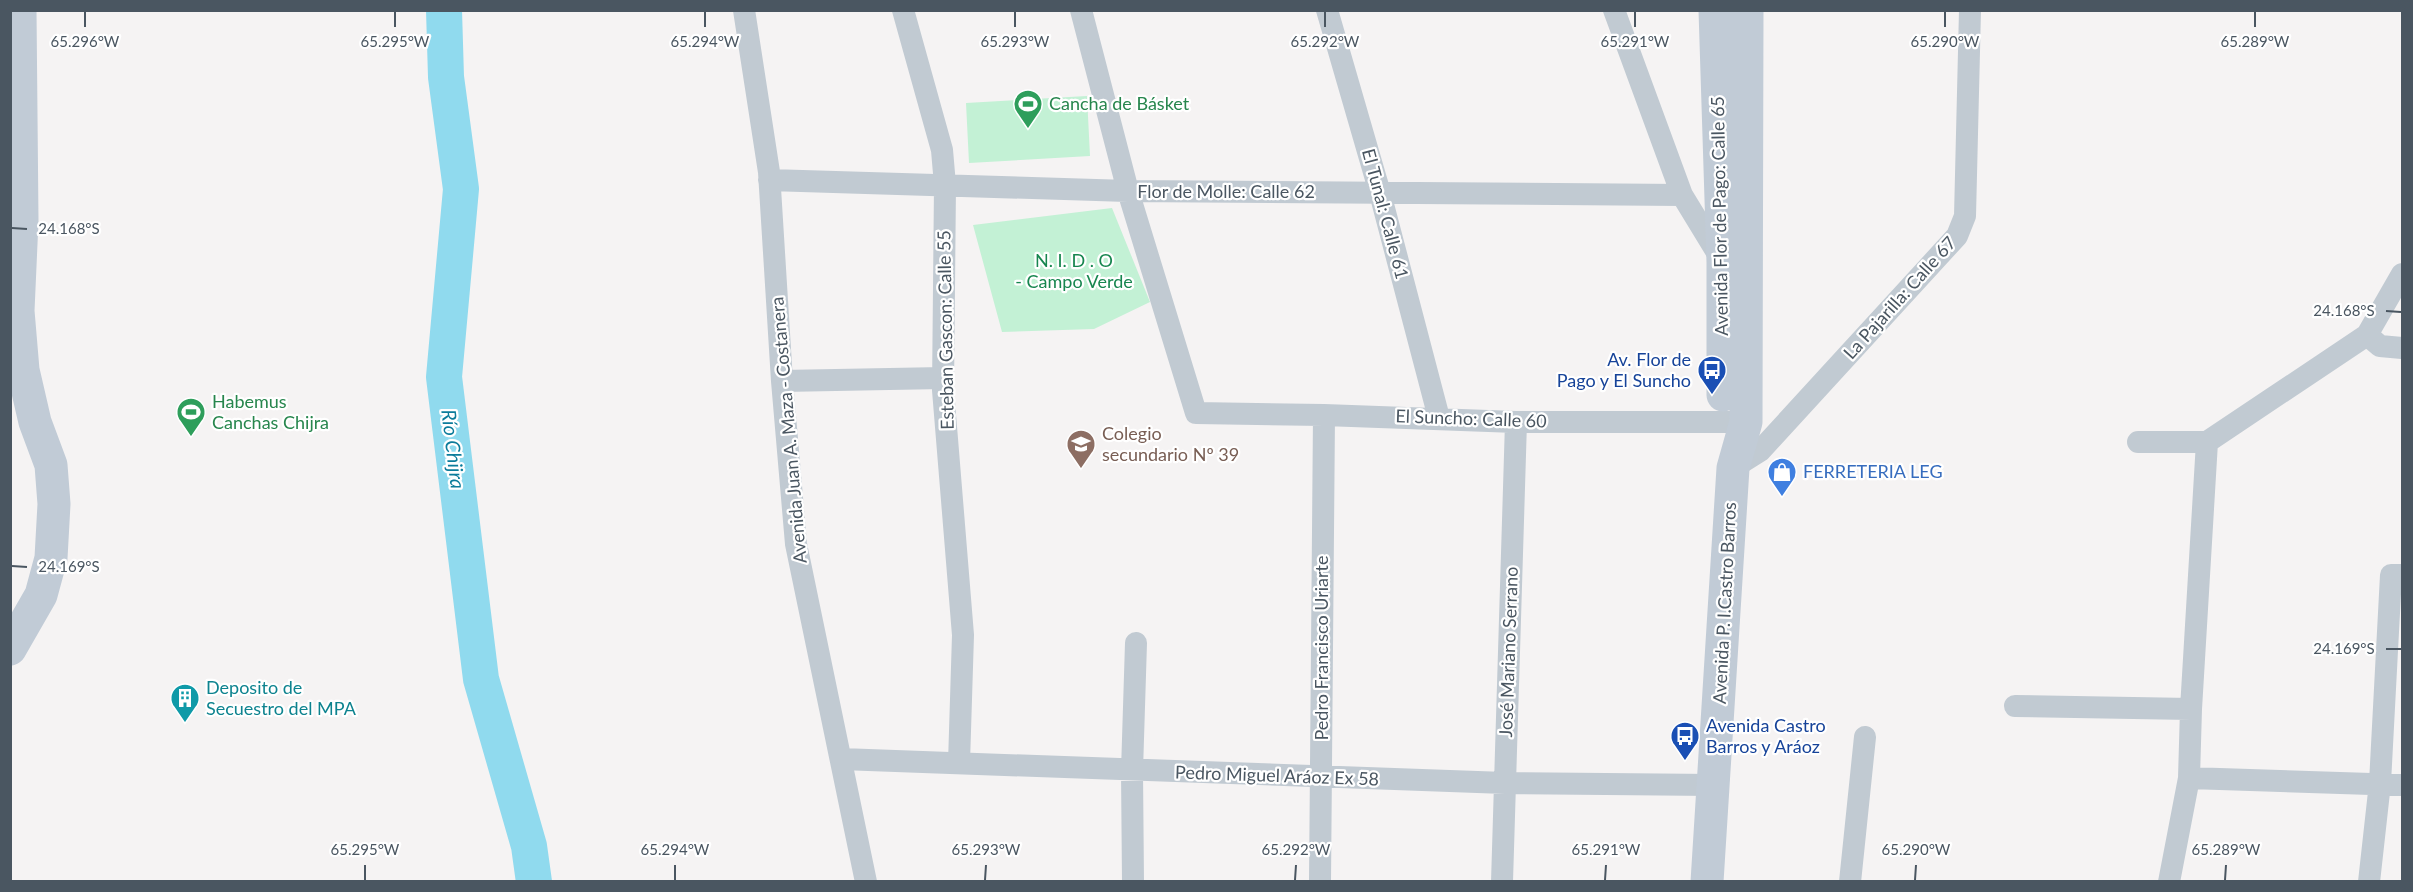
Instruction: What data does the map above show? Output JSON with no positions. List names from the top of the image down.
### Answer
{
  "streets": {
    "street": [
      "Flor de Molle: Calle 62",
      "El Tunal: Calle 61",
      "Avenida Flor de Pago: Calle 65",
      "La Pajarilla: Calle 67",
      "Esteban Gascon: Calle 55",
      "El Suncho: Calle 60",
      "Avenida Juan A. Maza - Costanera",
      "Avenida P. I.Castro Barros",
      "Pedro Francisco Uriarte",
      "José Mariano Serrano",
      "Pedro Miguel Aráoz Ex 58"
    ]
  },
  "crossings": [
    ["Flor de Molle: Calle 62", "El Tunal: Calle 61"],
    ["Flor de Molle: Calle 62", "Esteban Gascon: Calle 55"],
    ["Flor de Molle: Calle 62", "El Suncho: Calle 60"],
    ["Flor de Molle: Calle 62", "Avenida Juan A. Maza - Costanera"],
    ["El Tunal: Calle 61", "El Suncho: Calle 60"],
    ["Avenida Flor de Pago: Calle 65", "El Suncho: Calle 60"],
    ["Avenida Flor de Pago: Calle 65", "Avenida P. I.Castro Barros"],
    ["La Pajarilla: Calle 67", "Avenida P. I.Castro Barros"],
    ["Esteban Gascon: Calle 55", "Pedro Miguel Aráoz Ex 58"],
    ["El Suncho: Calle 60", "Avenida P. I.Castro Barros"],
    ["El Suncho: Calle 60", "Pedro Francisco Uriarte"],
    ["El Suncho: Calle 60", "José Mariano Serrano"],
    ["Avenida Juan A. Maza - Costanera", "Pedro Miguel Aráoz Ex 58"],
    ["Avenida P. I.Castro Barros", "Pedro Miguel Aráoz Ex 58"],
    ["Pedro Francisco Uriarte", "Pedro Miguel Aráoz Ex 58"],
    ["José Mariano Serrano", "Pedro Miguel Aráoz Ex 58"]
  ],
  "water": ["Río Chijra"],
  "parks": ["N. I. D . O - Campo Verde"],
  "places": {
    "sports": ["Cancha de Básket", "Habemus Canchas Chijra"],
    "bus stop": ["Av. Flor de Pago y El Suncho", "Avenida Castro Barros y Aráoz"],
    "school or university": ["Colegio secundario Nº 39"],
    "shop": ["FERRETERIA LEG"],
    "building": ["Deposito de Secuestro del MPA"]
  },
  "coordinates": [
    "65.296°W",
    "65.295°W",
    "65.294°W",
    "65.293°W",
    "65.292°W",
    "65.291°W",
    "65.290°W",
    "65.289°W",
    "24.168°S",
    "24.169°S"
  ]
}
